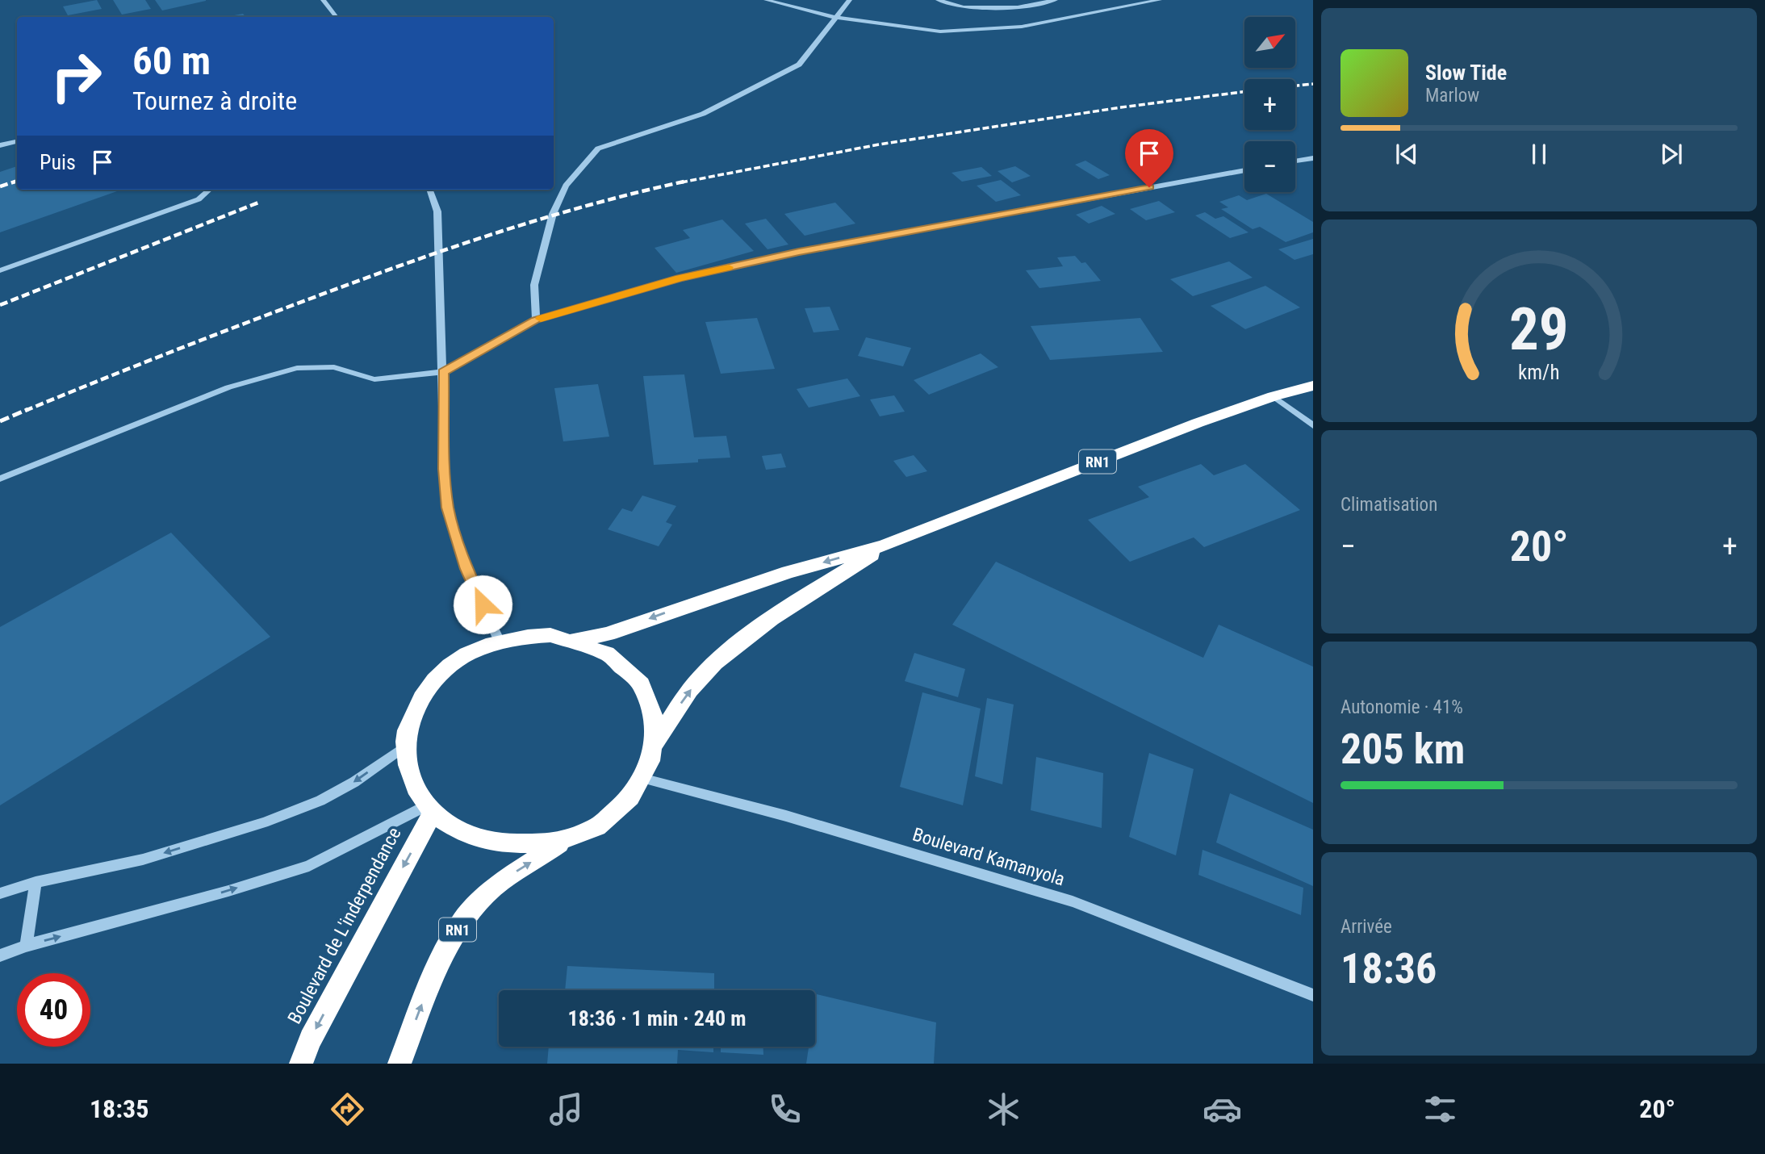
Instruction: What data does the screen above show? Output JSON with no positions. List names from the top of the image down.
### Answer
{
  "streets": {
    "highway": ["RN1", "Boulevard de L'inderpendance"],
    "street": ["Boulevard Kamanyola"]
  },
  "north": "top right",
  "page": {
    "map_buttons": ["+", "−"],
    "turn": ["60 m", "Tournez à droite"],
    "song": ["Slow Tide", "Marlow"],
    "then": "Puis",
    "tile": [
      "Climatisation",
      ["Autonomie · 41%", "205 km"],
      ["Arrivée", "18:36"]
    ],
    "heat": ["−", "20°", "+"],
    "limit": "40",
    "trip": "18:36 · 1 min · 240 m",
    "tabs": ["18:35", "20°"],
    "gauge": ["29", "km/h"]
  }
}
